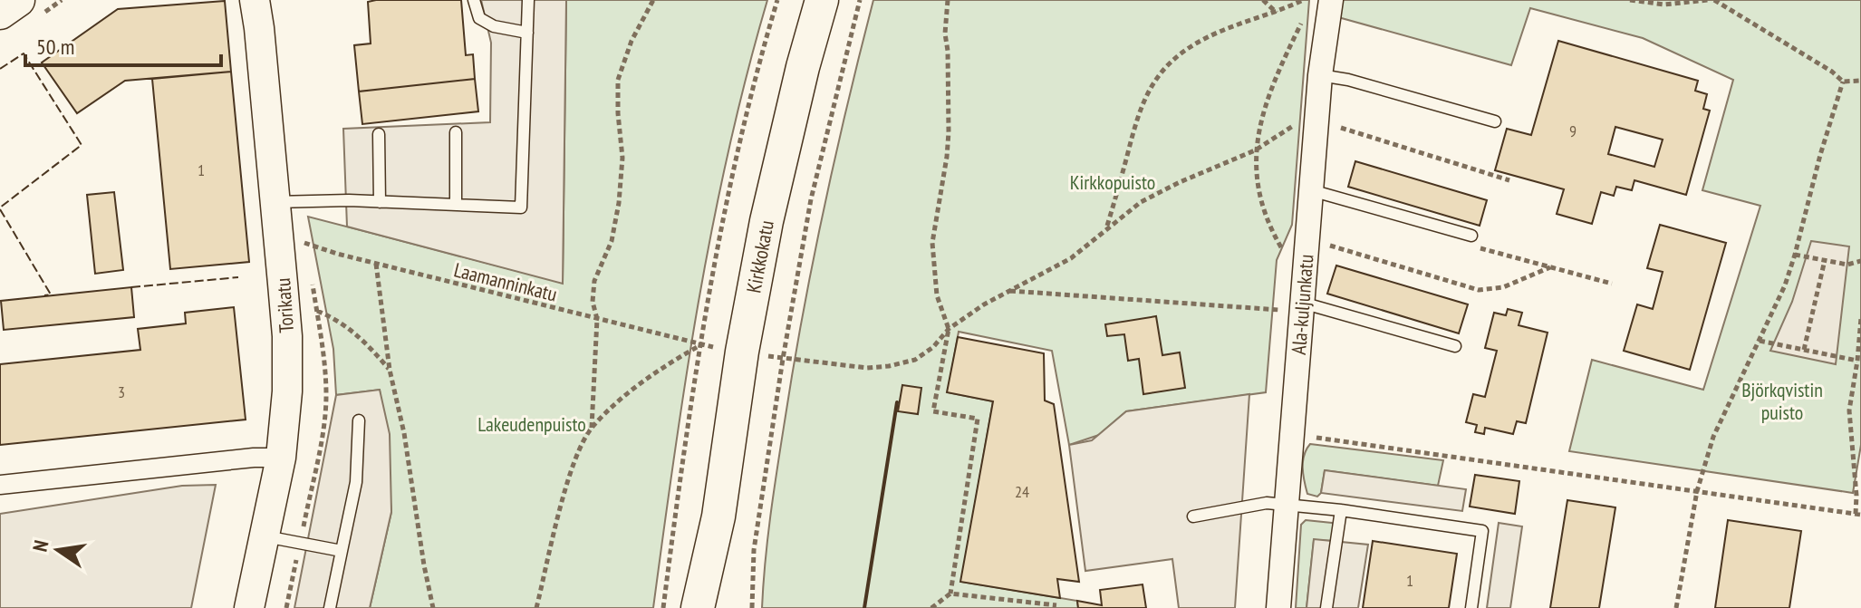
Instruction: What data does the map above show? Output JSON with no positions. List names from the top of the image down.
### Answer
{
  "streets": {
    "main road": ["Kirkkokatu"],
    "street": ["Ala-kuljunkatu", "Torikatu"],
    "path": ["Laamanninkatu"]
  },
  "parks": ["Kirkkopuisto", "Björkqvistin puisto", "Lakeudenpuisto"],
  "house_numbers": [
    "9",
    "1",
    "3",
    "24",
    "1"
  ],
  "scale_bar": "50 m",
  "north": "left"
}
